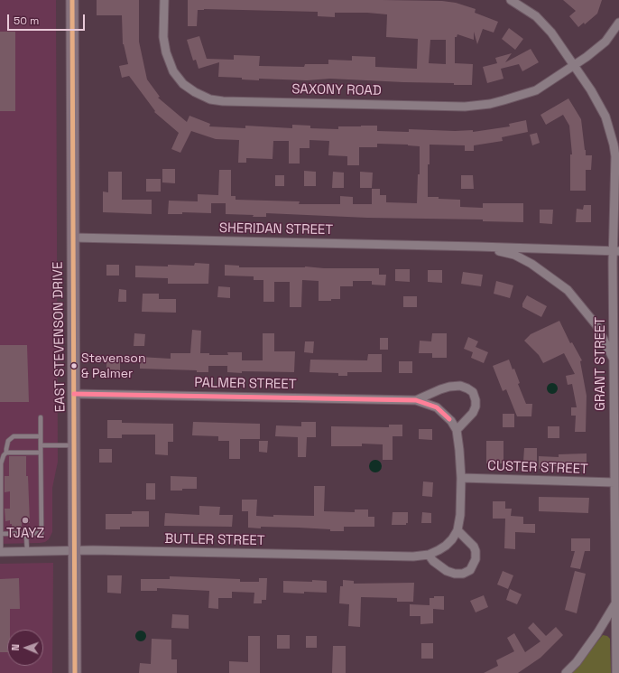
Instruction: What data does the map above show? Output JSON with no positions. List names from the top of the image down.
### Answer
{
  "streets": {
    "main road": ["EAST STEVENSON DRIVE"],
    "street": [
      "SAXONY ROAD",
      "SHERIDAN STREET",
      "GRANT STREET",
      "PALMER STREET",
      "CUSTER STREET",
      "BUTLER STREET"
    ]
  },
  "crossings": [
    ["SAXONY ROAD", "GRANT STREET"],
    ["SHERIDAN STREET", "EAST STEVENSON DRIVE"],
    ["SHERIDAN STREET", "GRANT STREET"],
    ["EAST STEVENSON DRIVE", "PALMER STREET"],
    ["EAST STEVENSON DRIVE", "BUTLER STREET"],
    ["GRANT STREET", "CUSTER STREET"],
    ["PALMER STREET", "CUSTER STREET"],
    ["PALMER STREET", "BUTLER STREET"],
    ["CUSTER STREET", "BUTLER STREET"]
  ],
  "places": ["Stevenson & Palmer", "TJAYZ"],
  "scale_bar": "50 m",
  "north": "left"
}
